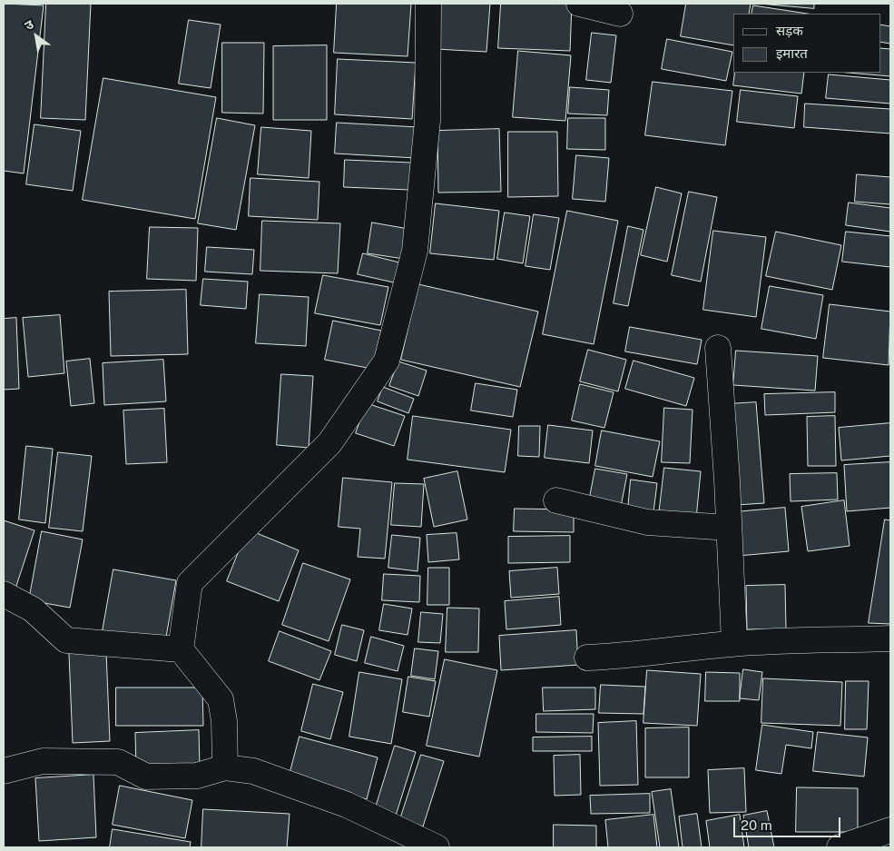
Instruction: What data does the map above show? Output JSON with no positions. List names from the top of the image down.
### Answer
{
  "legend": ["सड़क", "इमारत"],
  "scale_bar": "20 m",
  "north": "top left"
}
